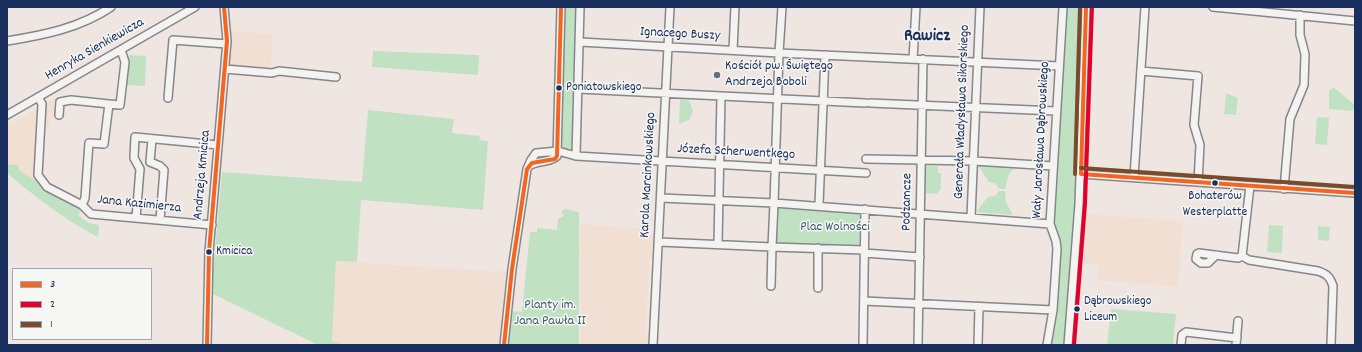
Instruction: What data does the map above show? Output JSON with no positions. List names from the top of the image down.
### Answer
{
  "streets": {
    "street": [
      "Ignacego Buszy",
      "Henryka Sienkiewicza",
      "Generała Władysława Sikorskiego",
      "Wały Jarosława Dąbrowskiego",
      "Józefa Scherwentkego",
      "Andrzeja Kmicica",
      "Karola Marcinkowskiego",
      "Podzamcze",
      "Jana Kazimierza"
    ]
  },
  "crossings": [
    ["Ignacego Buszy", "Generała Władysława Sikorskiego"],
    ["Ignacego Buszy", "Wały Jarosława Dąbrowskiego"],
    ["Ignacego Buszy", "Karola Marcinkowskiego"],
    ["Ignacego Buszy", "Podzamcze"],
    ["Henryka Sienkiewicza", "Jana Kazimierza"],
    ["Józefa Scherwentkego", "Karola Marcinkowskiego"],
    ["Andrzeja Kmicica", "Jana Kazimierza"]
  ],
  "districts": ["Rawicz"],
  "parks": ["Plac Wolności", "Planty im. Jana Pawła II"],
  "places": [
    "Kościół pw. Świętego Andrzeja Boboli",
    "Poniatowskiego",
    "Bohaterów Westerplatte",
    "Kmicica",
    "Dąbrowskiego Liceum"
  ],
  "lines": ["transit line 3", "transit line 2", "transit line 1"],
  "legend": ["3", "2", "1"]
}
